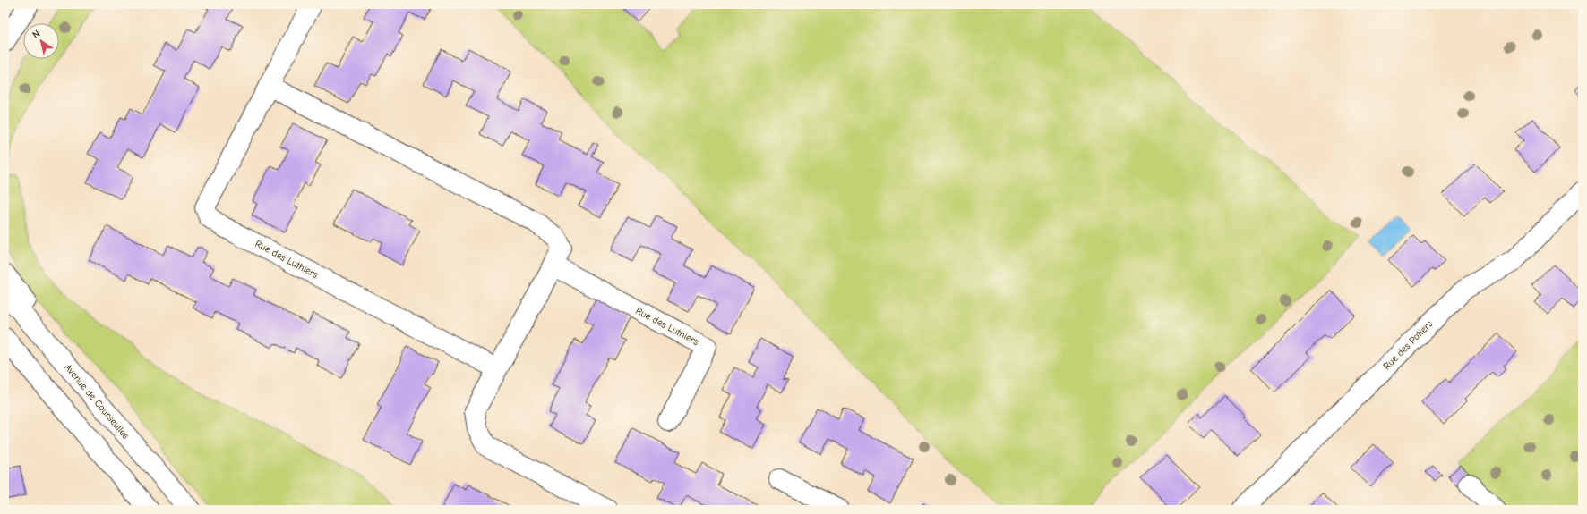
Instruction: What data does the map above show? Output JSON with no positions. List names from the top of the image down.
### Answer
{
  "streets": {
    "street": ["Rue des Luthiers", "Rue des Potiers", "Avenue de Courseulles"]
  },
  "north": "top left"
}
